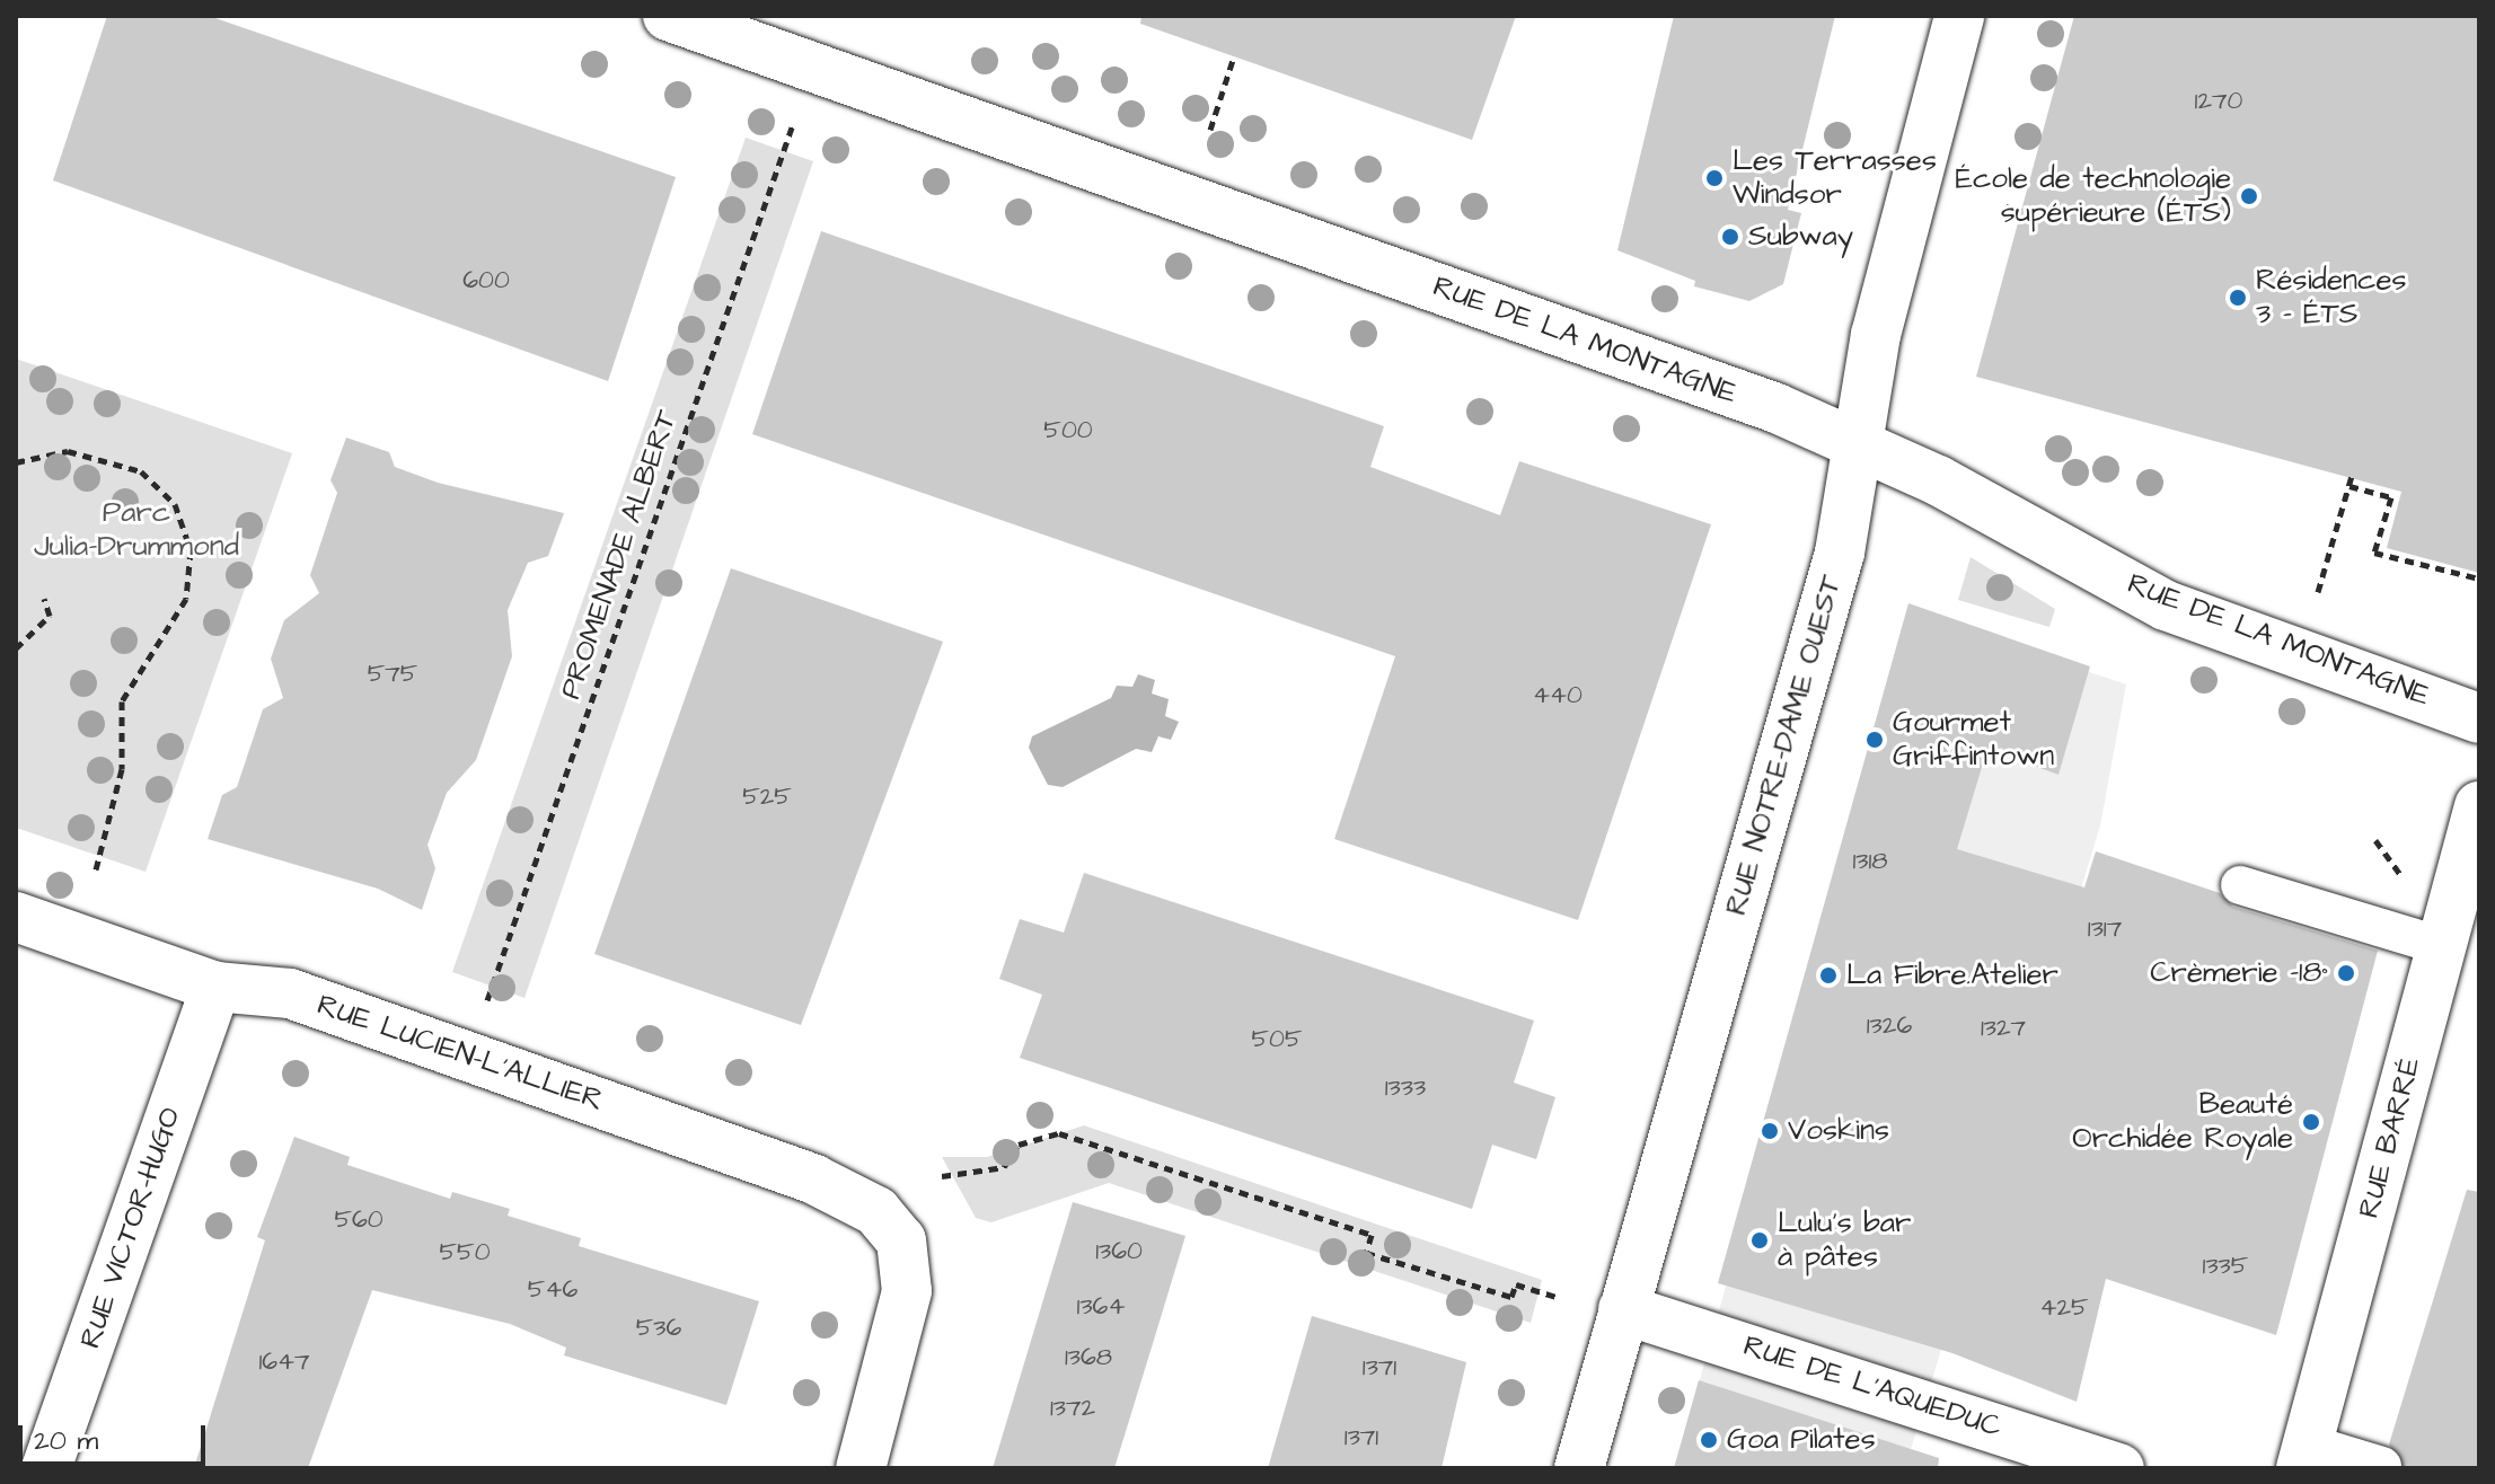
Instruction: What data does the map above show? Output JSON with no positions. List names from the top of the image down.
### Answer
{
  "streets": {
    "street": [
      "RUE DE LA MONTAGNE",
      "RUE NOTRE-DAME OUEST",
      "RUE LUCIEN-L'ALLIER",
      "RUE BARRÉ",
      "RUE VICTOR-HUGO",
      "RUE DE L'AQUEDUC"
    ],
    "path": ["PROMENADE ALBERT"]
  },
  "crossings": [
    ["RUE DE LA MONTAGNE", "RUE NOTRE-DAME OUEST"],
    ["RUE NOTRE-DAME OUEST", "RUE DE L'AQUEDUC"],
    ["RUE LUCIEN-L'ALLIER", "RUE VICTOR-HUGO"]
  ],
  "parks": ["Parc Julia-Drummond"],
  "places": [
    "Les Terrasses Windsor",
    "École de technologie supérieure (ÉTS)",
    "Subway",
    "Résidences 3 - ÉTS",
    "Gourmet Griffintown",
    "Crèmerie -18°",
    "La Fibre.Atelier",
    "Beauté Orchidée Royale",
    "Voskins",
    "Lulu's bar à pâtes",
    "Goa Pilates"
  ],
  "house_numbers": [
    "1270",
    "600",
    "500",
    "575",
    "440",
    "525",
    "1318",
    "1317",
    "1326",
    "1327",
    "505",
    "1333",
    "560",
    "1360",
    "550",
    "1335",
    "546",
    "1364",
    "425",
    "536",
    "1368",
    "1647",
    "1371",
    "1372",
    "1371"
  ],
  "scale_bar": "20 m"
}
